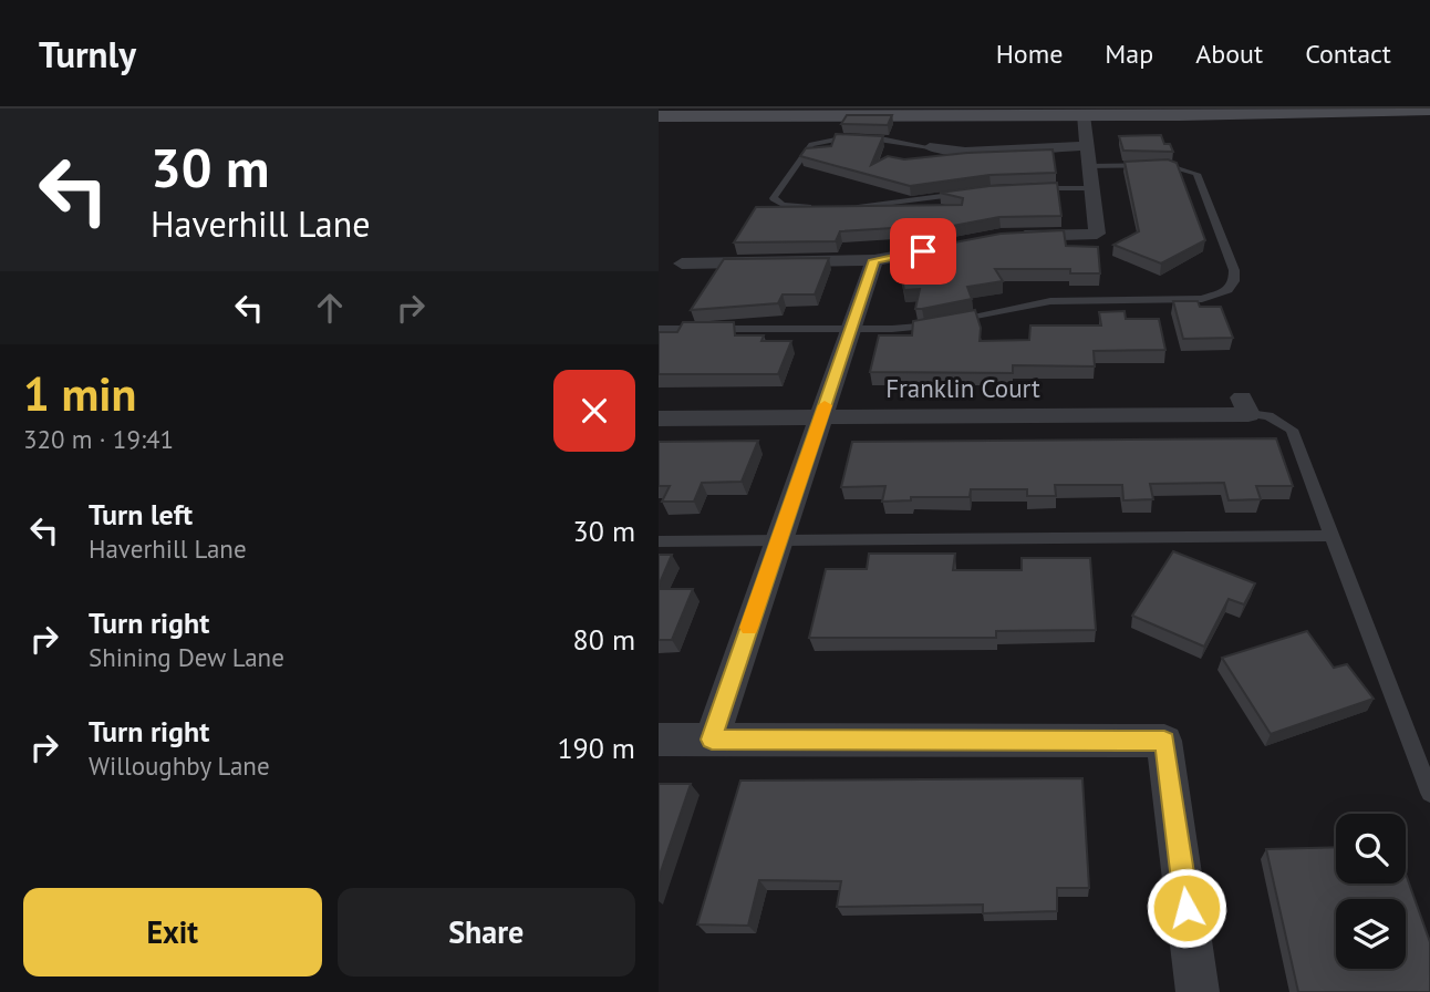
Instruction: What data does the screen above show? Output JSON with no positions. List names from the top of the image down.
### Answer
{
  "streets": {
    "street": ["Franklin Court"]
  },
  "page": {
    "header": "Turnly",
    "nav": [
      "Home",
      "Map",
      "About",
      "Contact"
    ],
    "turn": ["30 m", "Haverhill Lane"],
    "heading": ["1 min", "320 m · 19:41"],
    "list": [
      {
        "name": "Turn left",
        "note": "Haverhill Lane",
        "value": "30 m"
      },
      {
        "name": "Turn right",
        "note": "Shining Dew Lane",
        "value": "80 m"
      },
      {
        "name": "Turn right",
        "note": "Willoughby Lane",
        "value": "190 m"
      }
    ],
    "buttons": ["Exit", "Share"]
  }
}
